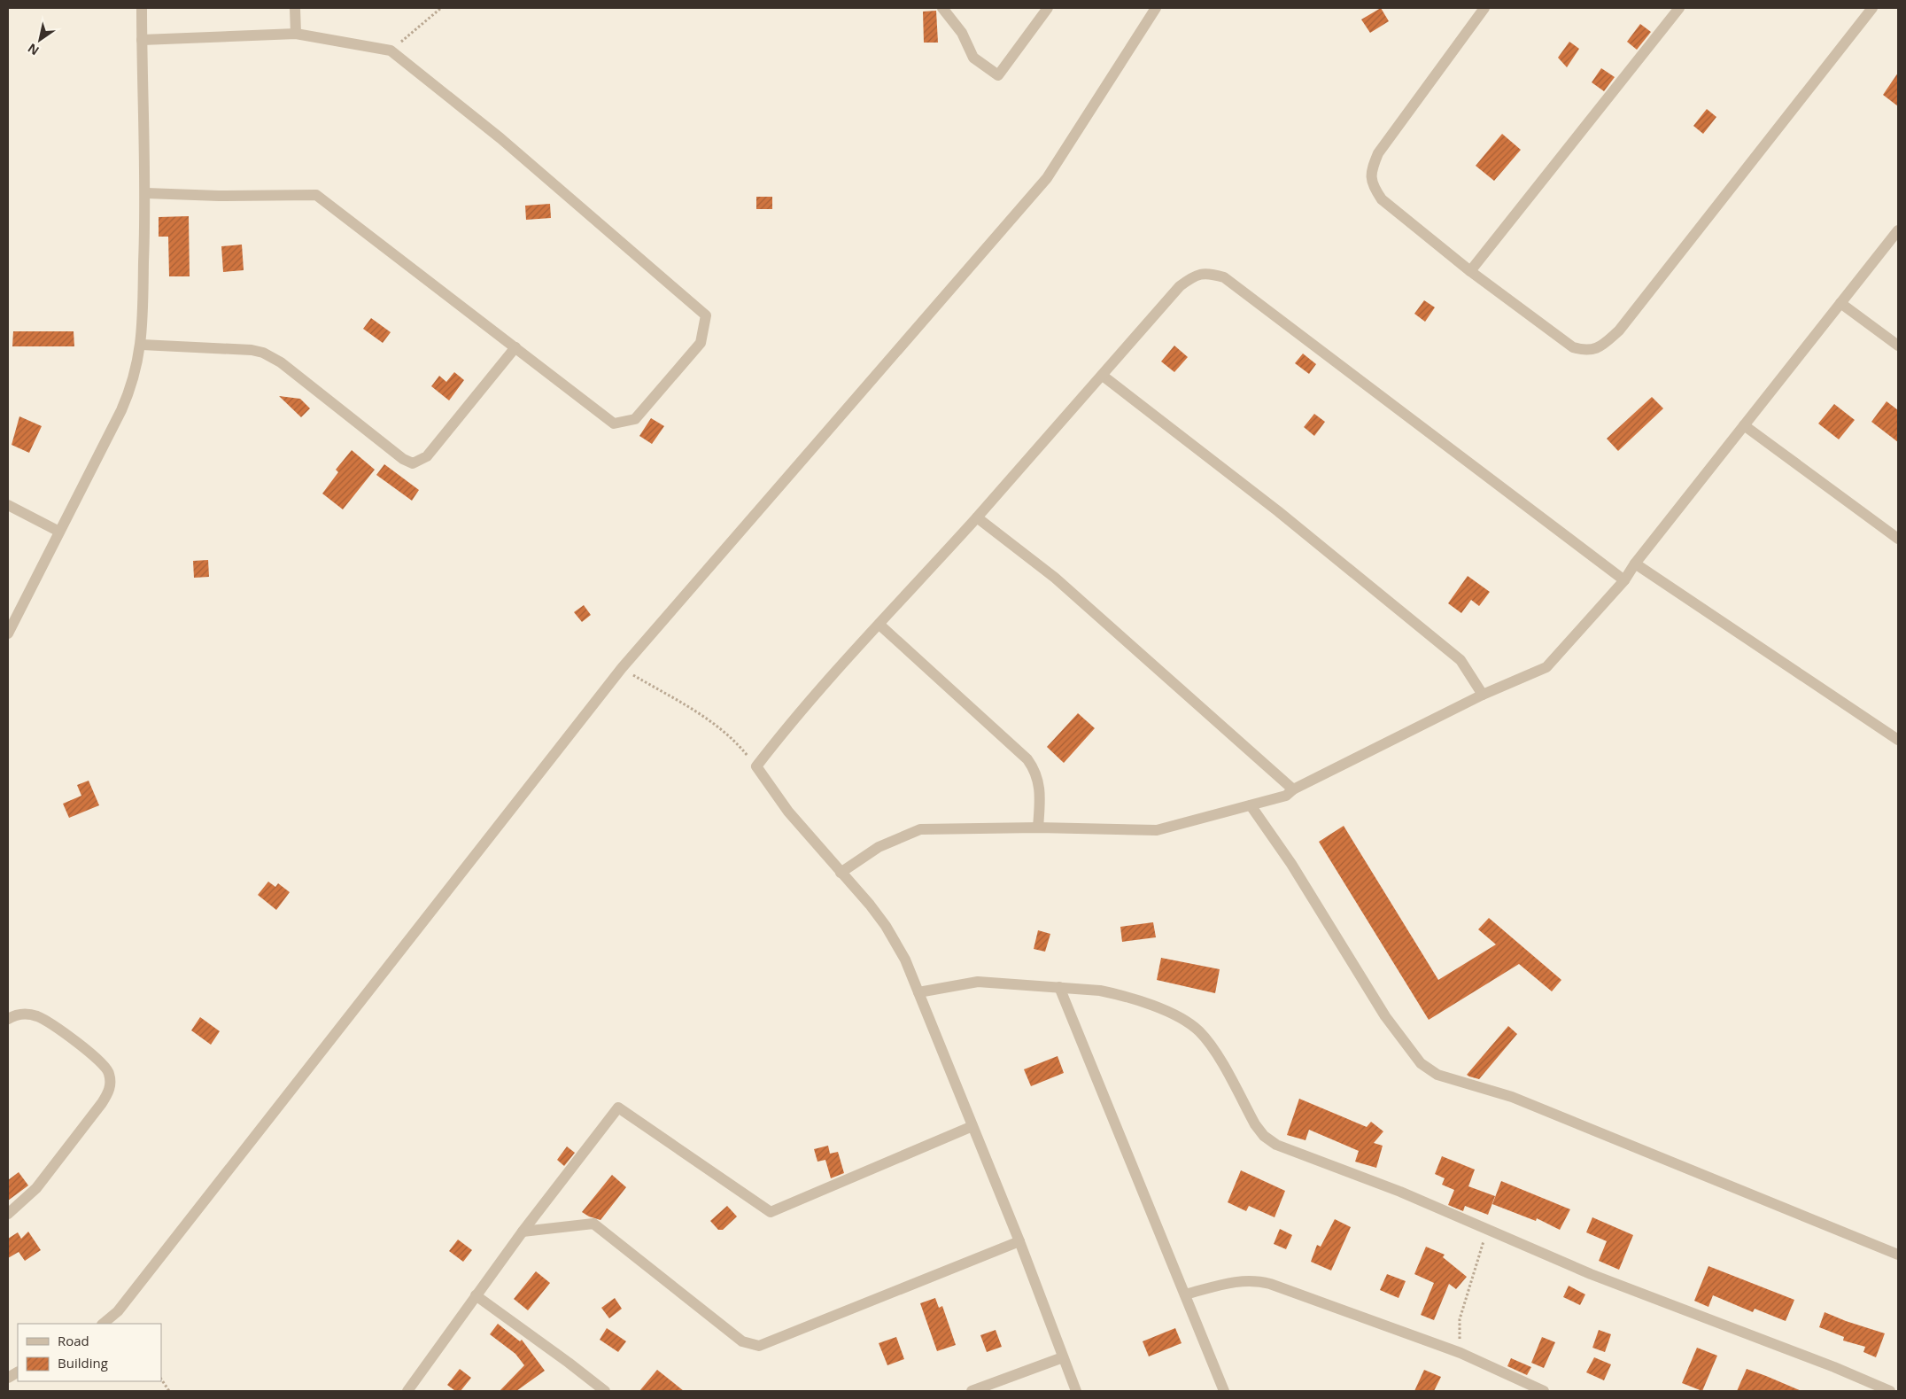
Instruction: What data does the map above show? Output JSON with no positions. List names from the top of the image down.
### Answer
{
  "legend": ["Road", "Building"],
  "north": "bottom left"
}
